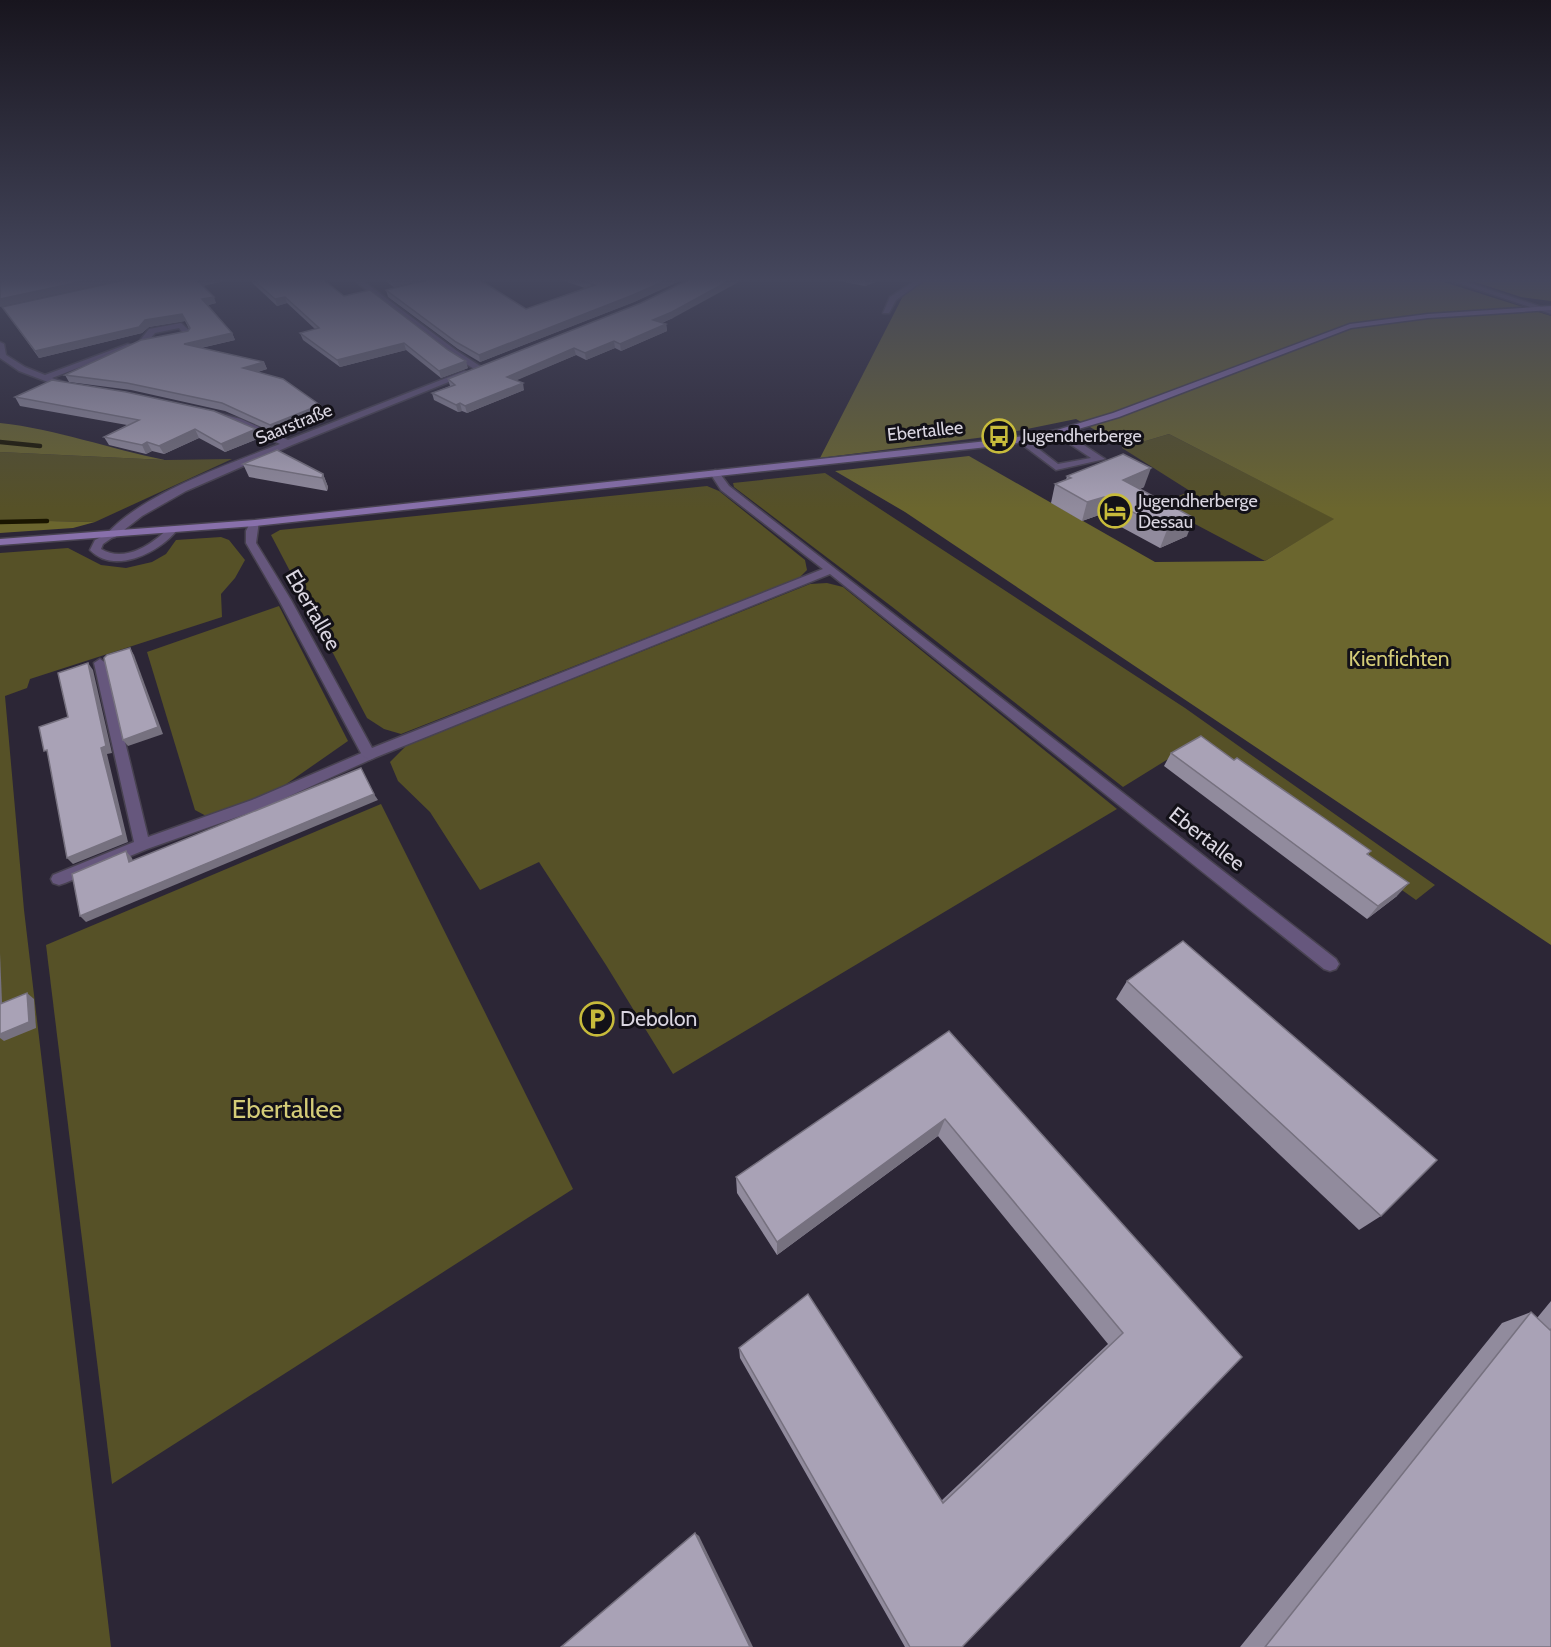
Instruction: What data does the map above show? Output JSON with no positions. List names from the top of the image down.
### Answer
{
  "streets": {
    "street": ["Saarstraße", "Ebertallee"]
  },
  "crossings": [
    ["Saarstraße", "Ebertallee"]
  ],
  "parks": ["Kienfichten", "Ebertallee"],
  "places": {
    "bus stop": ["Jugendherberge"],
    "hotel": ["Jugendherberge Dessau"],
    "parking": ["Debolon"]
  }
}
